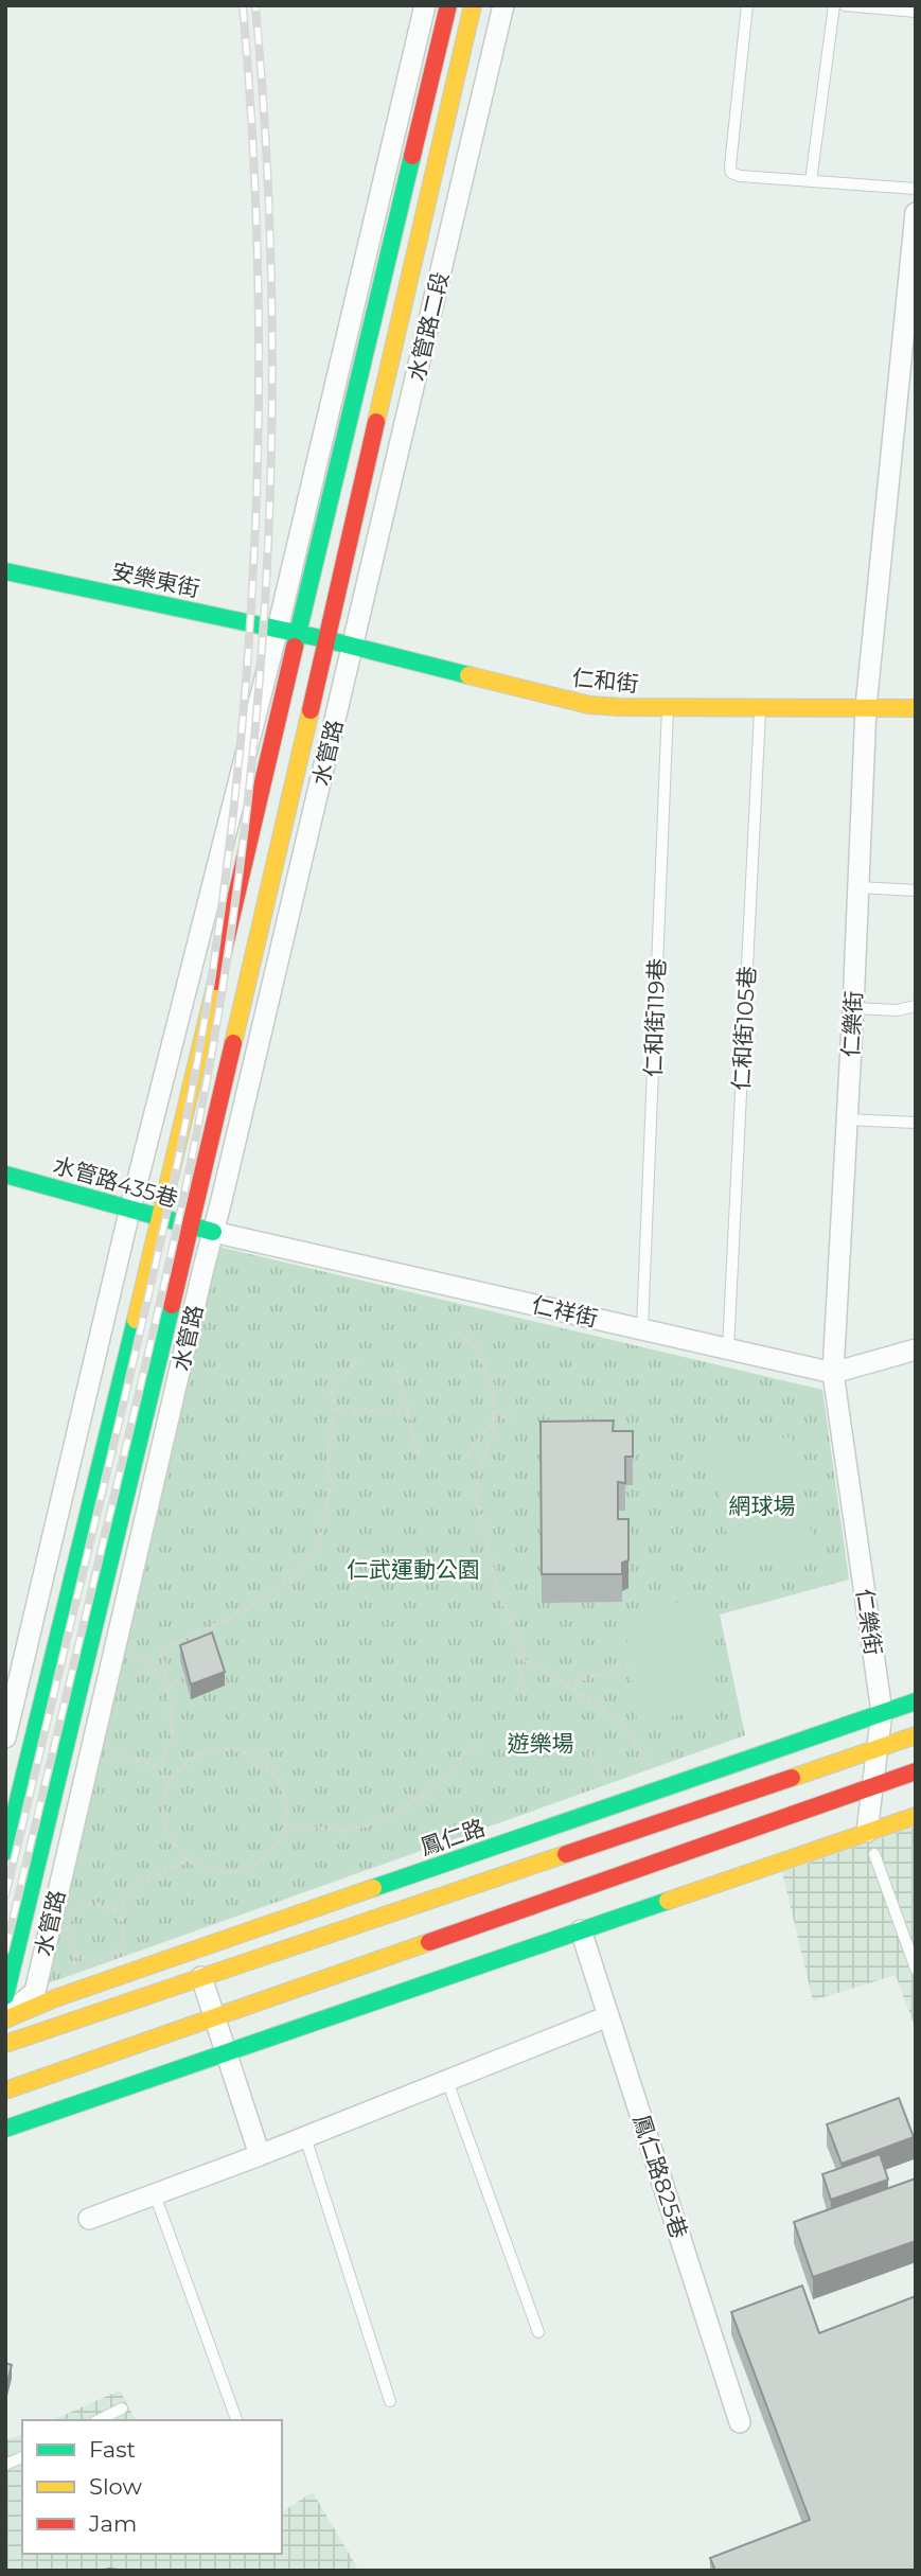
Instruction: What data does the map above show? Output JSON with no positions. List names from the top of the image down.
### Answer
{
  "streets": {
    "street": [
      "水管路二段",
      "安樂東街",
      "仁和街",
      "水管路",
      "仁樂街",
      "水管路435巷",
      "仁祥街",
      "鳳仁路",
      "鳳仁路825巷"
    ],
    "lane": ["仁和街119巷", "仁和街105巷"]
  },
  "crossings": [
    ["水管路二段", "仁和街"],
    ["水管路二段", "水管路"],
    ["安樂東街", "仁和街"],
    ["仁和街", "水管路"],
    ["仁和街", "仁和街119巷"],
    ["仁和街", "仁樂街"],
    ["仁和街", "仁和街105巷"],
    ["水管路", "水管路435巷"],
    ["水管路", "仁祥街"],
    ["水管路", "鳳仁路"],
    ["仁和街119巷", "仁祥街"],
    ["仁樂街", "仁祥街"],
    ["仁樂街", "鳳仁路"],
    ["仁和街105巷", "仁祥街"],
    ["水管路435巷", "仁祥街"]
  ],
  "parks": ["網球場", "仁武運動公園", "遊樂場"],
  "legend": ["Fast", "Slow", "Jam"]
}
